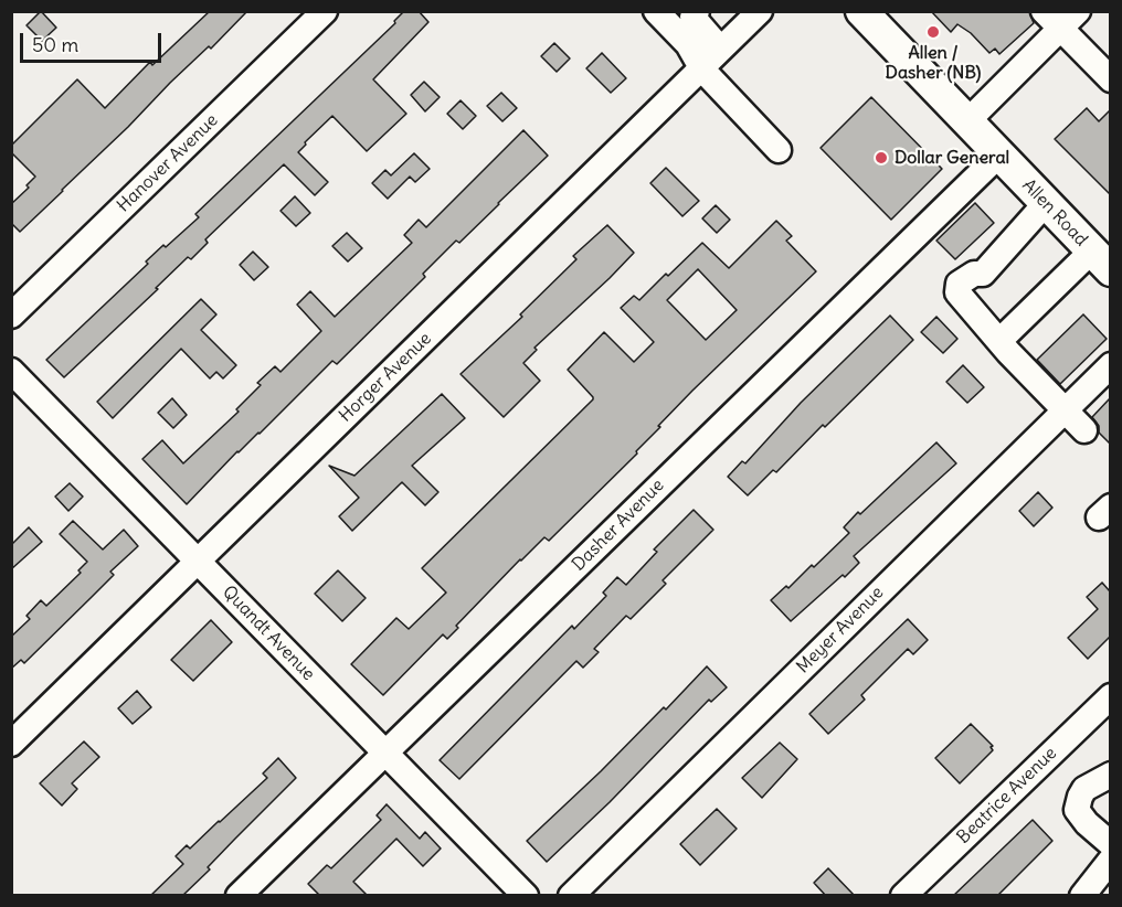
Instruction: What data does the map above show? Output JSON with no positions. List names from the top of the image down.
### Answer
{
  "streets": {
    "main road": ["Allen Road"],
    "street": [
      "Hanover Avenue",
      "Horger Avenue",
      "Dasher Avenue",
      "Meyer Avenue",
      "Quandt Avenue",
      "Beatrice Avenue"
    ]
  },
  "crossings": [
    ["Allen Road", "Dasher Avenue"],
    ["Horger Avenue", "Quandt Avenue"],
    ["Dasher Avenue", "Quandt Avenue"]
  ],
  "places": ["Allen / Dasher (NB)", "Dollar General"],
  "scale_bar": "50 m"
}
